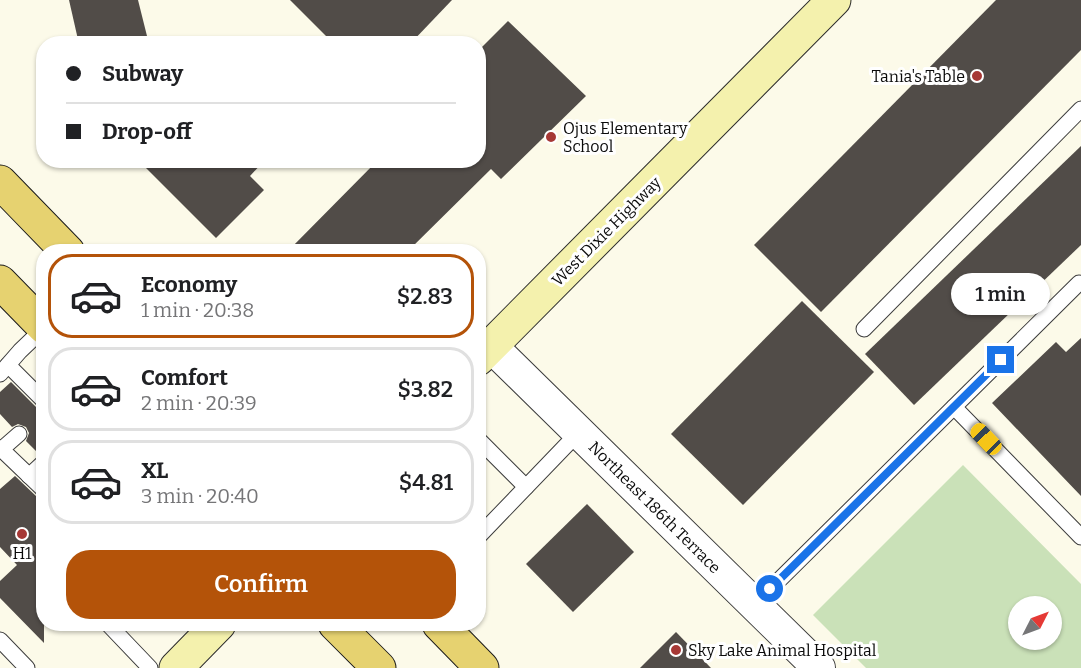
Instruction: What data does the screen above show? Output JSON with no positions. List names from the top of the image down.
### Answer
{
  "streets": {
    "street": ["West Dixie Highway", "Northeast 186th Terrace"]
  },
  "places": [
    "Tania's Table",
    "Ojus Elementary School",
    "H1",
    "Sky Lake Animal Hospital"
  ],
  "north": "top right",
  "page": {
    "banner": ["Subway", "Drop-off"],
    "list": [
      {
        "name": "Economy",
        "note": "1 min · 20:38",
        "value": "$2.83"
      },
      {
        "name": "Comfort",
        "note": "2 min · 20:39",
        "value": "$3.82"
      },
      {
        "name": "XL",
        "note": "3 min · 20:40",
        "value": "$4.81"
      }
    ],
    "bubble": "1 min",
    "buttons": "Confirm"
  }
}
